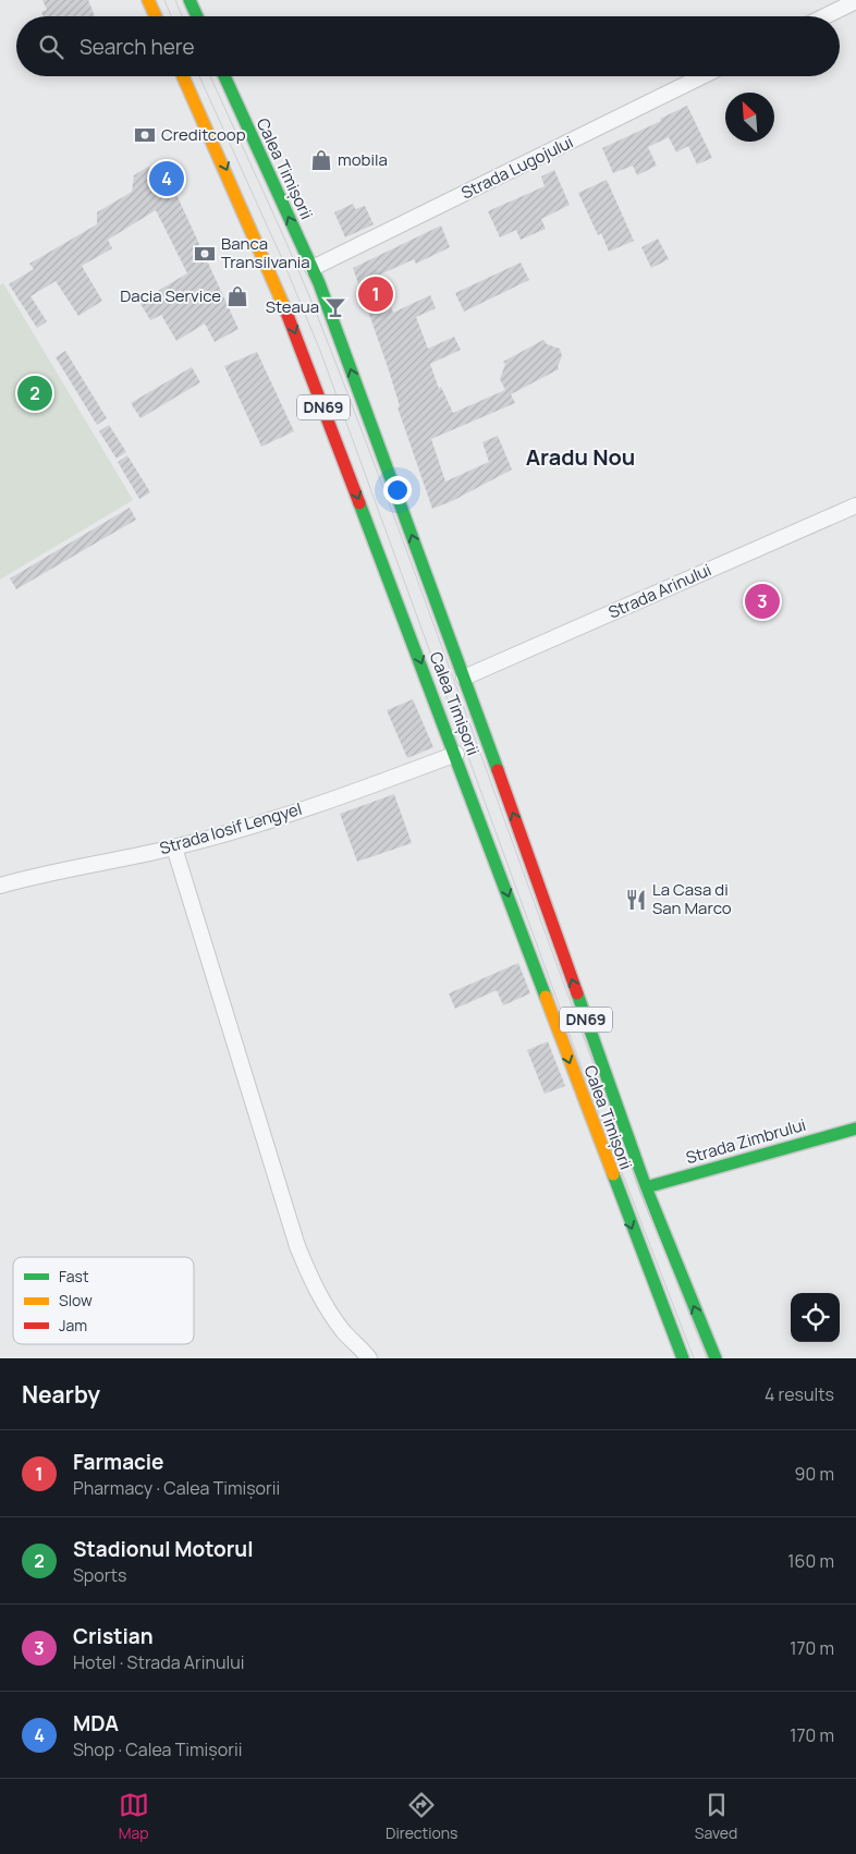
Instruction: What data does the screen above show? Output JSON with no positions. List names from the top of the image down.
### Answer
{
  "streets": {
    "main road": ["Calea Timișorii", "DN69", "Strada Zimbrului"],
    "street": ["Strada Lugojului", "Strada Arinului", "Strada Iosif Lengyel"]
  },
  "crossings": [
    ["Strada Lugojului", "Calea Timișorii"],
    ["Calea Timișorii", "Strada Arinului"],
    ["Calea Timișorii", "Strada Iosif Lengyel"],
    ["Calea Timișorii", "Strada Zimbrului"]
  ],
  "districts": ["Aradu Nou"],
  "places": {
    "bank": ["Creditcoop", "Banca Transilvania"],
    "shop": ["mobila", "Dacia Service"],
    "bar": ["Steaua"],
    "restaurant": ["La Casa di San Marco"]
  },
  "legend": ["Fast", "Slow", "Jam"],
  "north": "top left",
  "page": {
    "search": "Search here",
    "pins": [
      "4",
      "1",
      "2",
      "3"
    ],
    "heading": ["Nearby", "4 results"],
    "list": [
      {
        "mark": "1",
        "name": "Farmacie",
        "note": "Pharmacy · Calea Timișorii",
        "value": "90 m"
      },
      {
        "mark": "2",
        "name": "Stadionul Motorul",
        "note": "Sports",
        "value": "160 m"
      },
      {
        "mark": "3",
        "name": "Cristian",
        "note": "Hotel · Strada Arinului",
        "value": "170 m"
      },
      {
        "mark": "4",
        "name": "MDA",
        "note": "Shop · Calea Timișorii",
        "value": "170 m"
      }
    ],
    "nav": ["Map", "Directions", "Saved"]
  }
}
